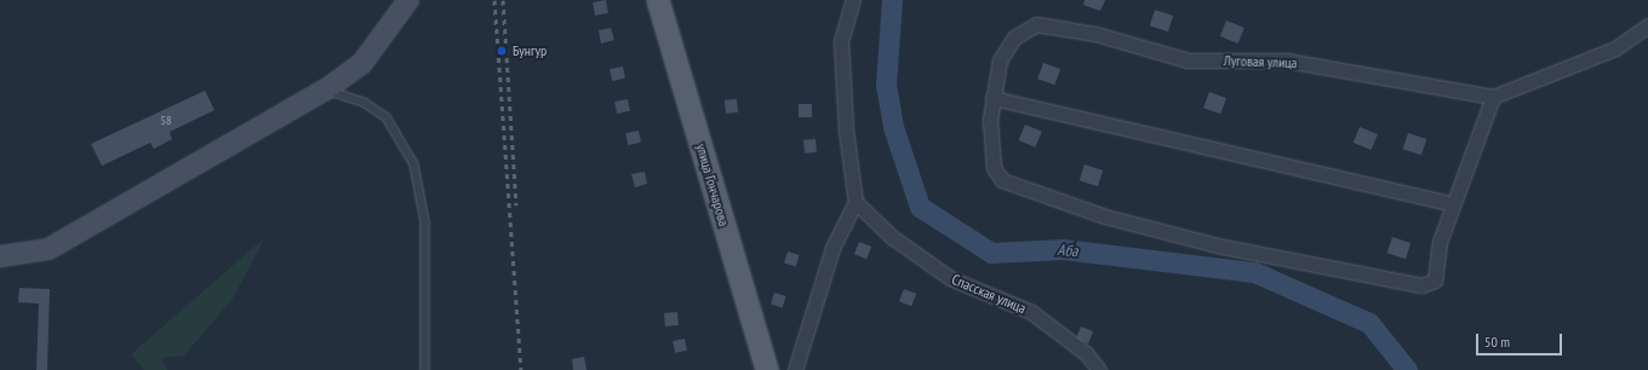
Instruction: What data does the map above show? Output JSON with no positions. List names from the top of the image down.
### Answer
{
  "streets": {
    "main road": ["улица Гончарова"],
    "street": ["Луговая улица", "Спасская улица"]
  },
  "water": ["Аба"],
  "places": ["Бунгур"],
  "house_numbers": ["58"],
  "scale_bar": "50 m"
}
